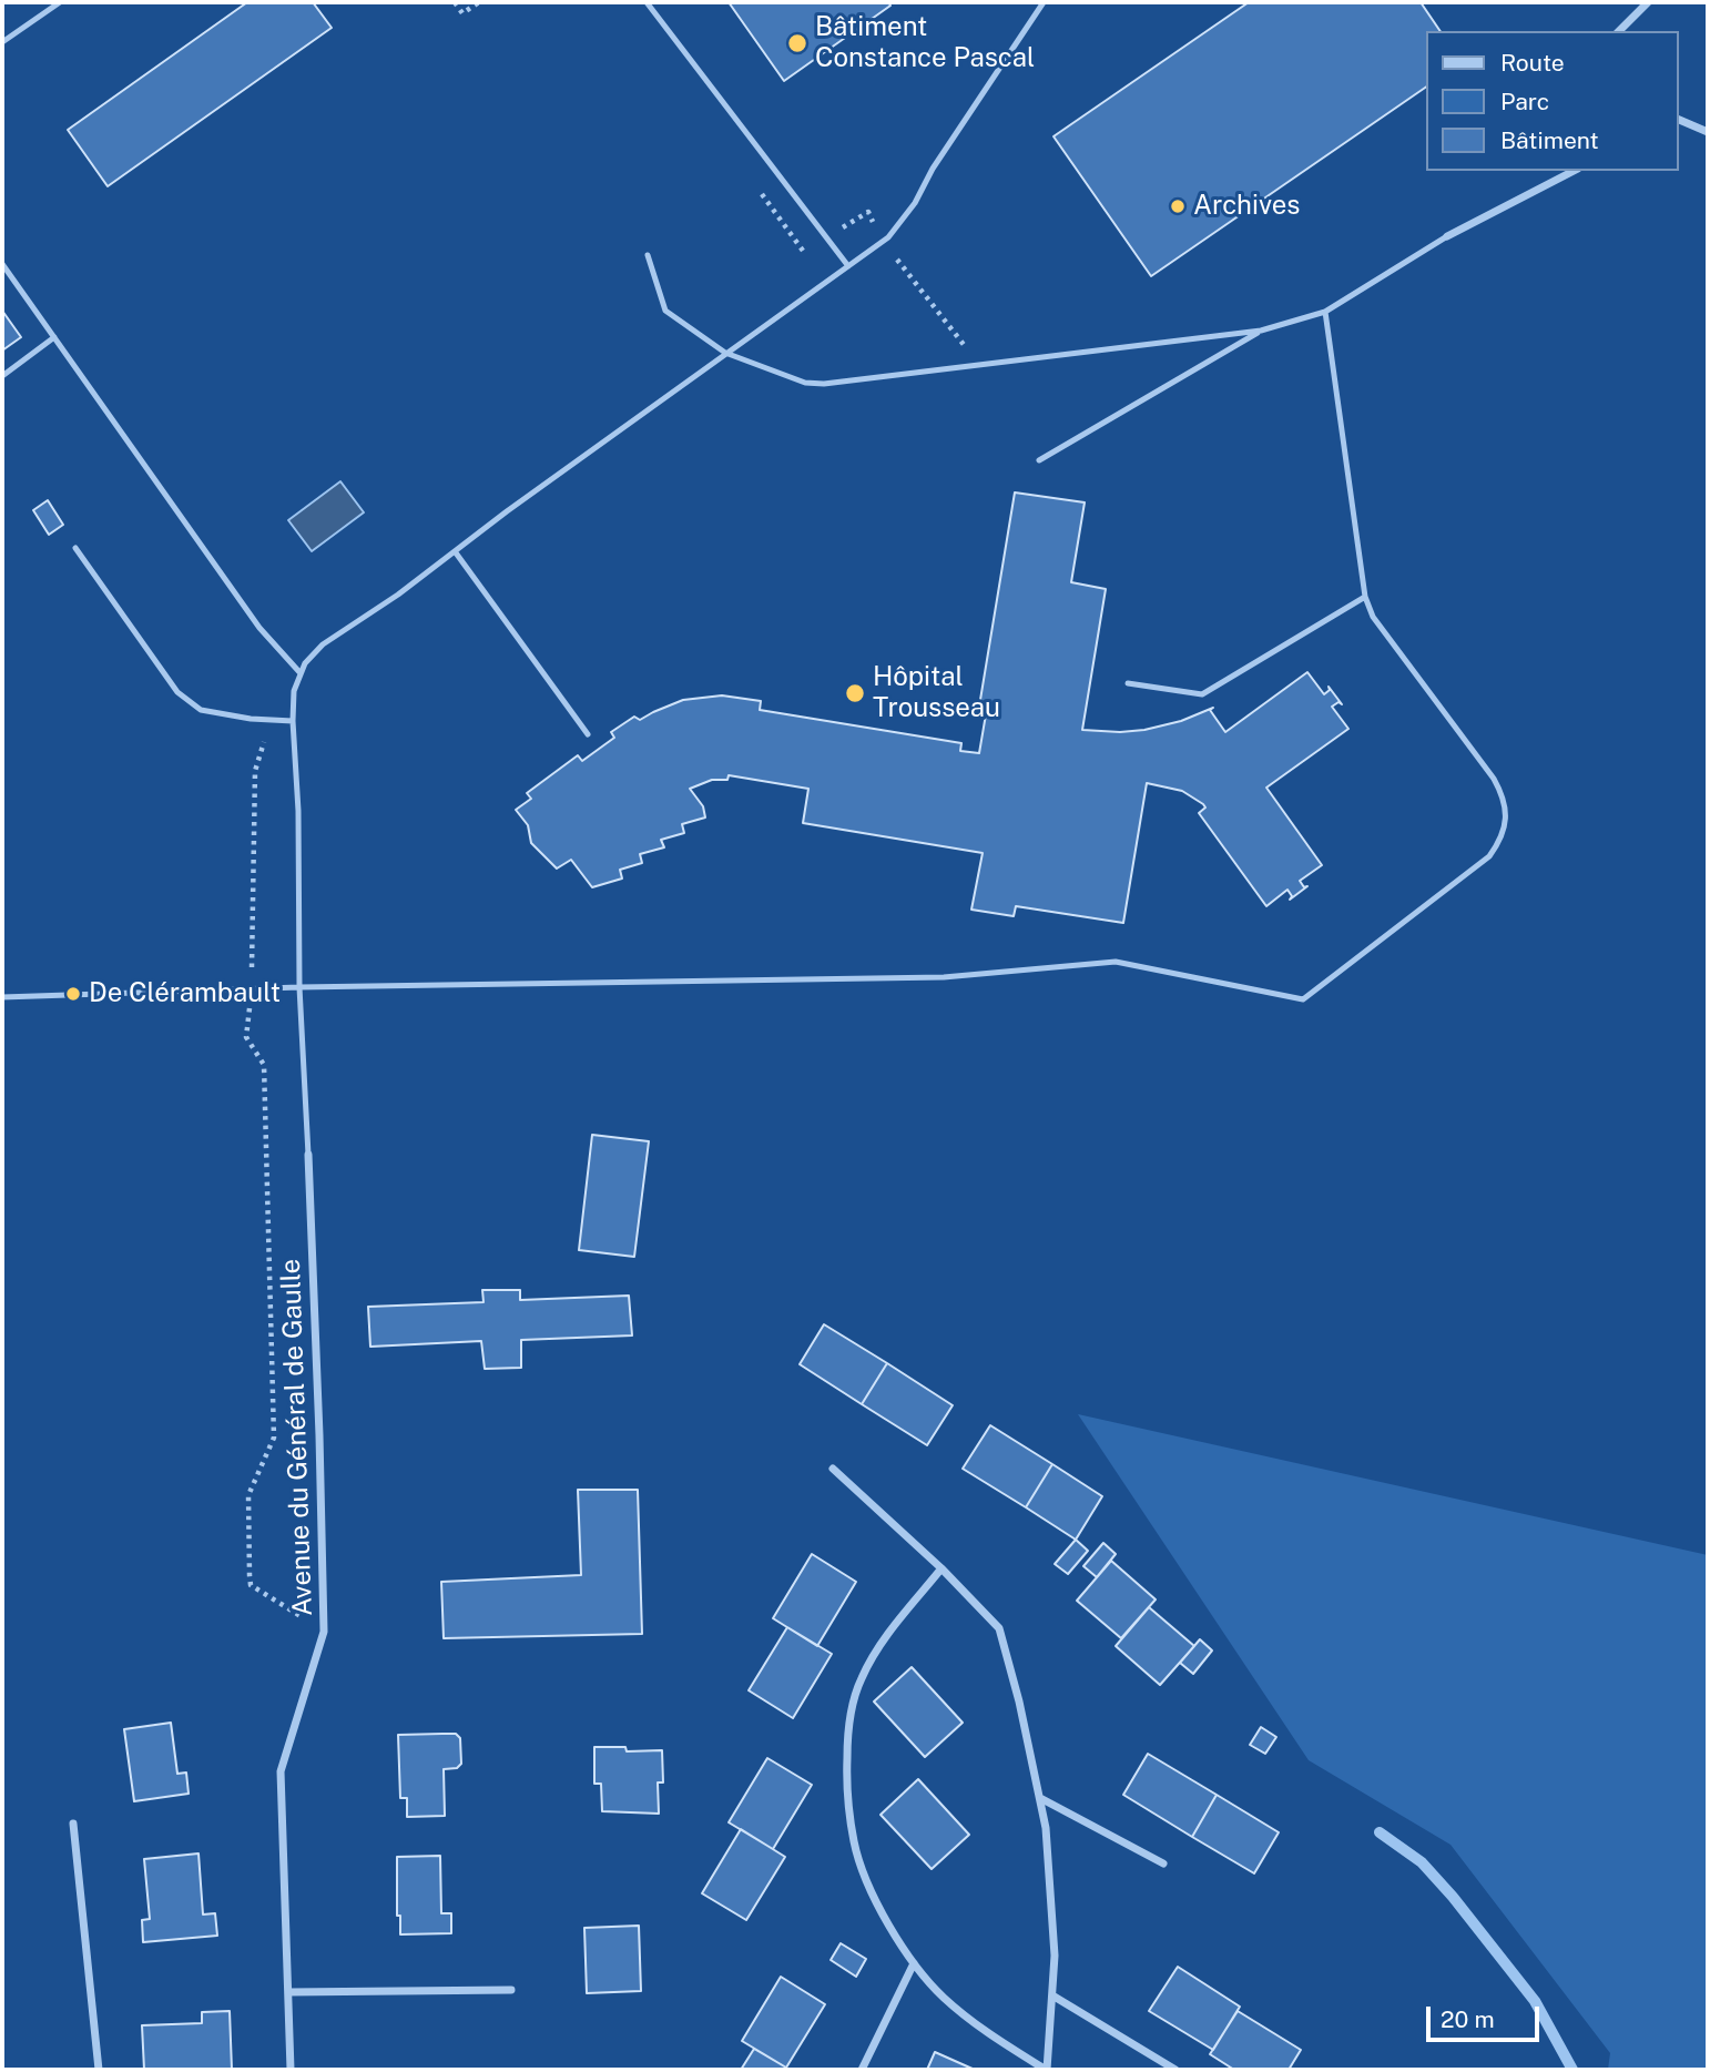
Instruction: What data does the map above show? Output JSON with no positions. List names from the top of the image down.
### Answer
{
  "streets": {
    "street": ["Avenue du Général de Gaulle"]
  },
  "places": [
    "Bâtiment Constance Pascal",
    "Archives",
    "Hôpital Trousseau",
    "De Clérambault"
  ],
  "legend": ["Route", "Parc", "Bâtiment"],
  "scale_bar": "20 m"
}
